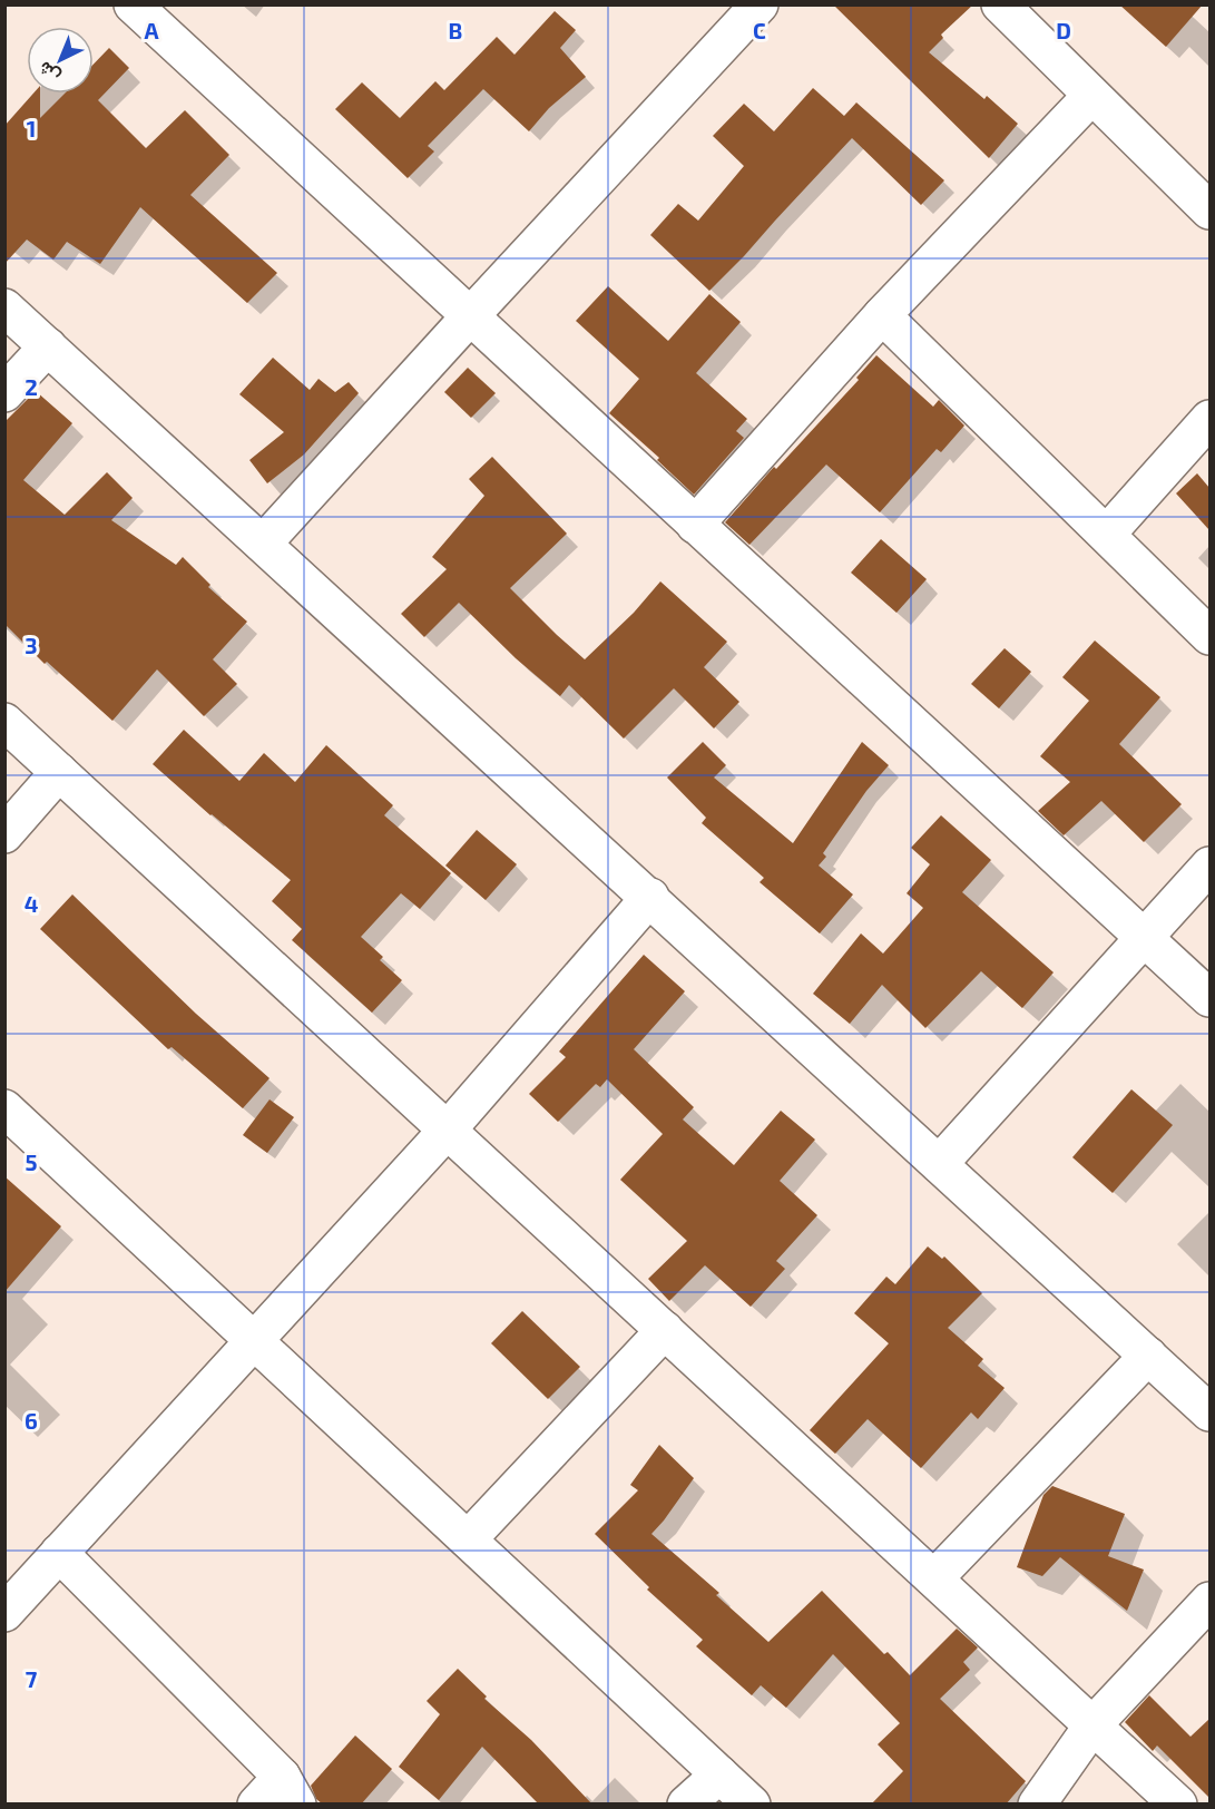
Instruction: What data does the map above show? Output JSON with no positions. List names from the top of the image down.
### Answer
{
  "north": "bottom left",
  "grid": {
    "columns": [
      "A",
      "B",
      "C",
      "D"
    ],
    "rows": [
      "1",
      "2",
      "3",
      "4",
      "5",
      "6",
      "7"
    ]
  }
}
